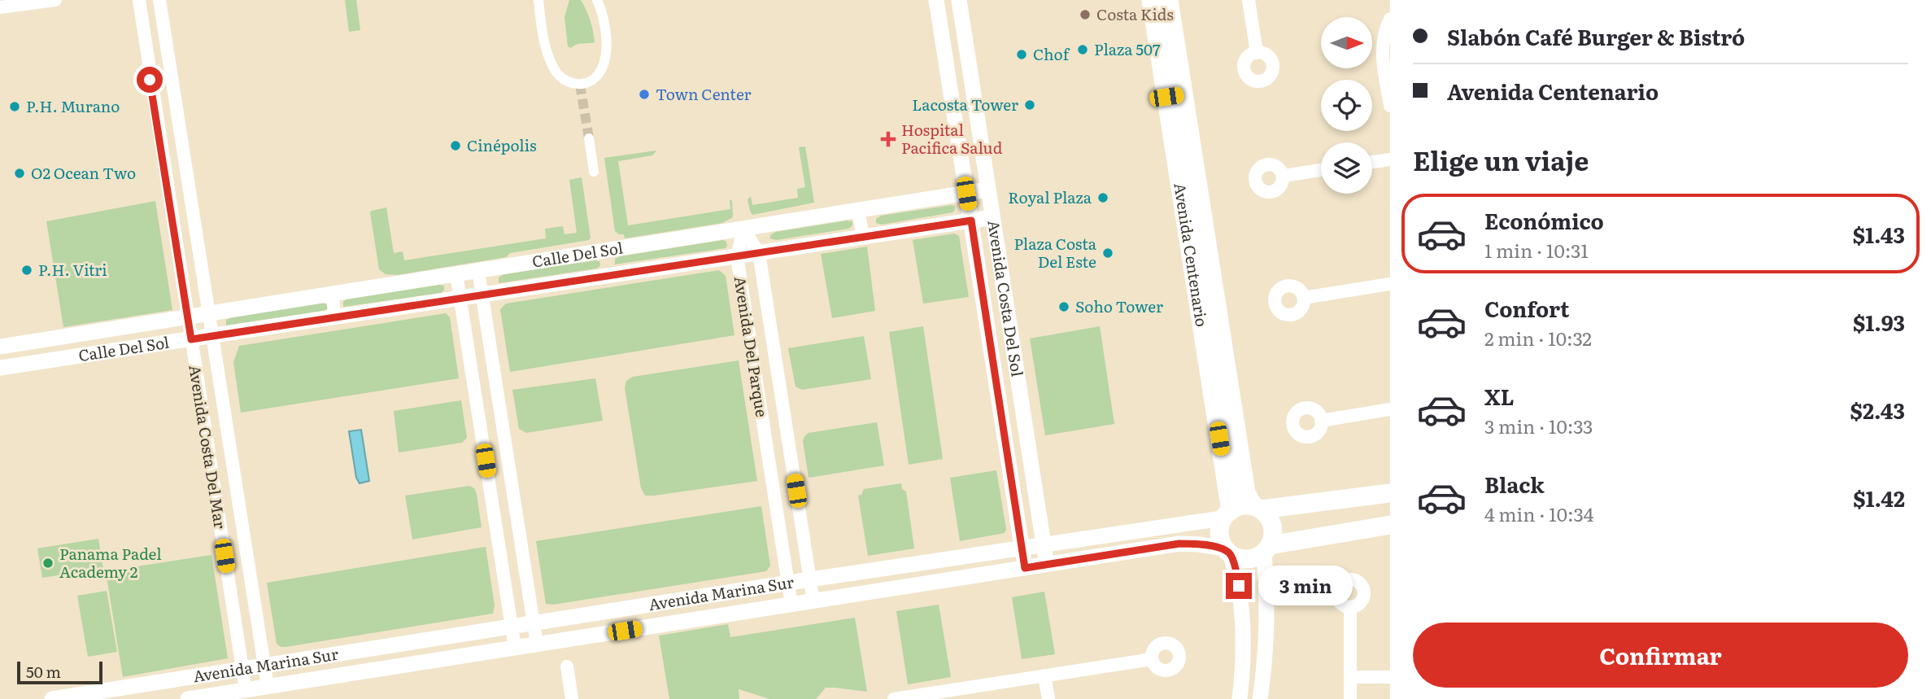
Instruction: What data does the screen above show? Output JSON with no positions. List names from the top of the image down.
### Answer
{
  "streets": {
    "main road": ["Avenida Centenario"],
    "street": [
      "Calle Del Sol",
      "Avenida Costa Del Sol",
      "Avenida Del Parque",
      "Avenida Costa Del Mar",
      "Avenida Marina Sur"
    ]
  },
  "crossings": [
    ["Calle Del Sol", "Avenida Costa Del Sol"],
    ["Calle Del Sol", "Avenida Del Parque"],
    ["Calle Del Sol", "Avenida Costa Del Mar"],
    ["Avenida Centenario", "Avenida Marina Sur"],
    ["Avenida Costa Del Sol", "Avenida Marina Sur"],
    ["Avenida Del Parque", "Avenida Marina Sur"],
    ["Avenida Costa Del Mar", "Avenida Marina Sur"]
  ],
  "places": {
    "other": [
      "Costa Kids",
      "Plaza 507",
      "Chof",
      "Town Center",
      "Lacosta Tower",
      "P.H. Murano",
      "Cinépolis",
      "O2 Ocean Two",
      "Royal Plaza",
      "Plaza Costa Del Este",
      "P.H. Vitri",
      "Soho Tower",
      "Panama Padel Academy 2"
    ],
    "health": ["Hospital Pacifica Salud"]
  },
  "scale_bar": "50 m",
  "north": "right",
  "page": {
    "banner": ["Slabón Café Burger & Bistró", "Avenida Centenario"],
    "heading": "Elige un viaje",
    "list": [
      {
        "name": "Económico",
        "note": "1 min · 10:31",
        "value": "$1.43"
      },
      {
        "name": "Confort",
        "note": "2 min · 10:32",
        "value": "$1.93"
      },
      {
        "name": "XL",
        "note": "3 min · 10:33",
        "value": "$2.43"
      },
      {
        "name": "Black",
        "note": "4 min · 10:34",
        "value": "$1.42"
      }
    ],
    "bubble": "3 min",
    "buttons": "Confirmar",
    "scale": "50 m"
  }
}
